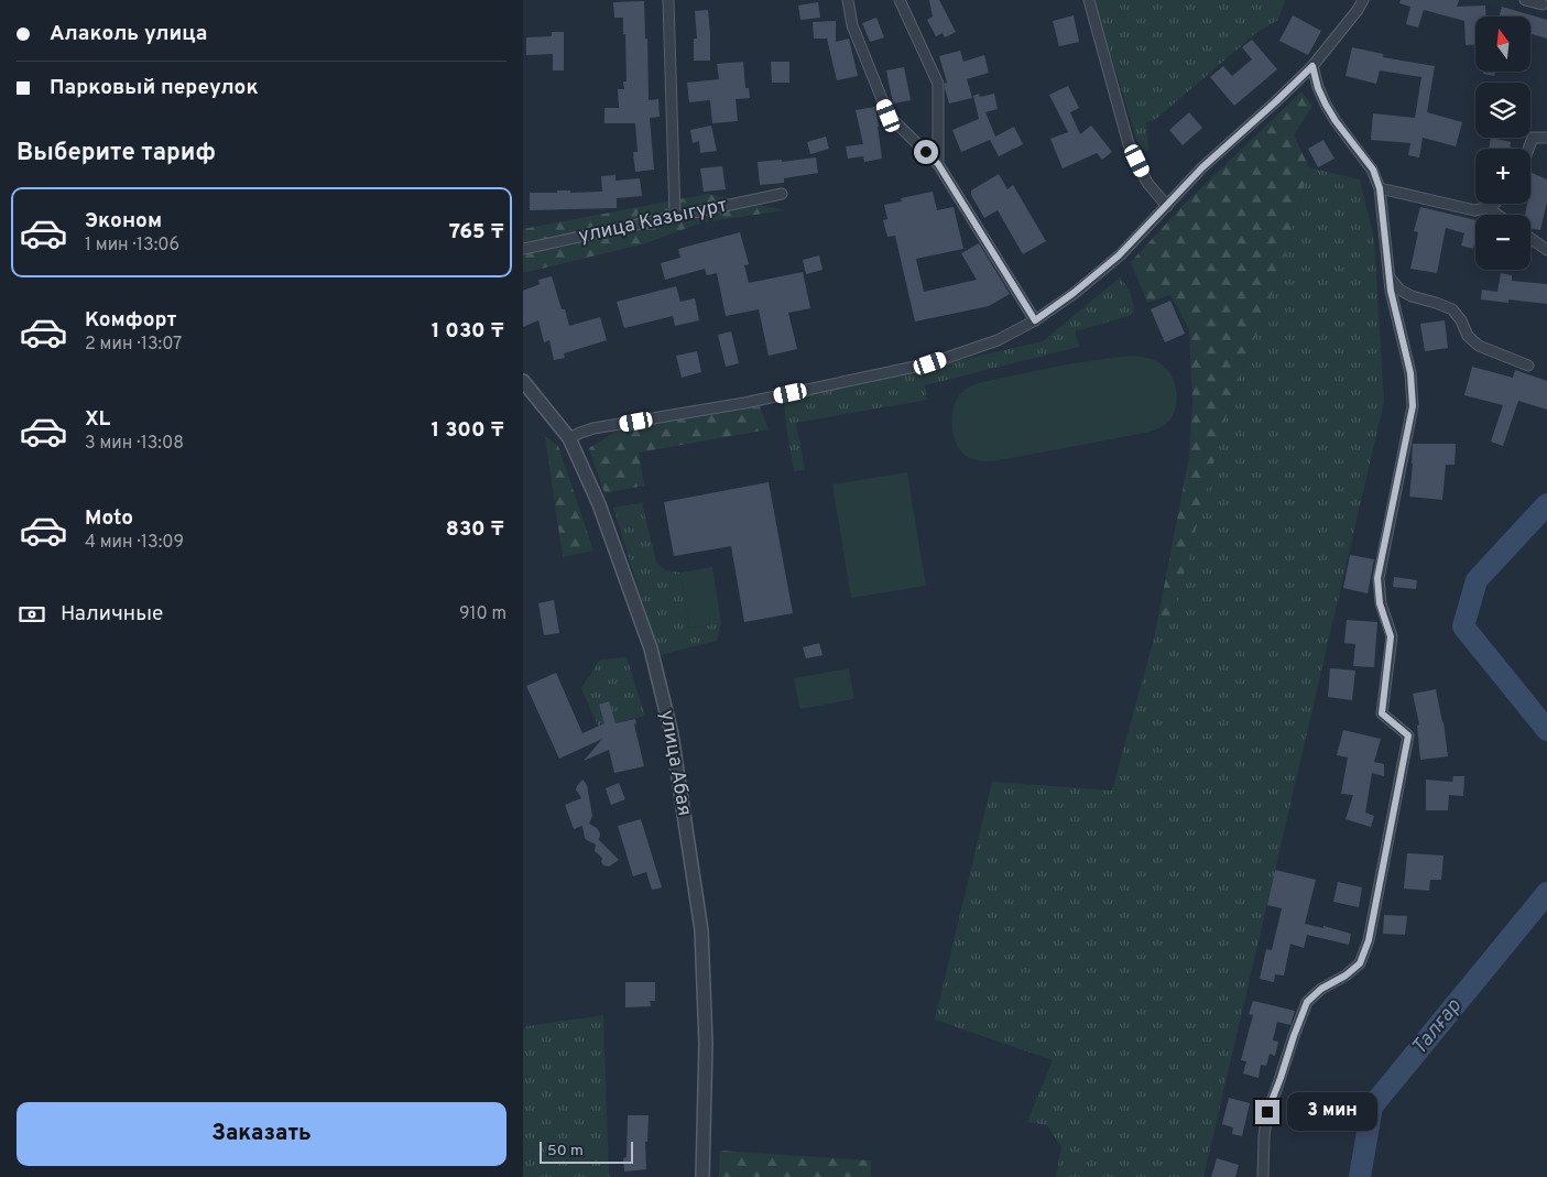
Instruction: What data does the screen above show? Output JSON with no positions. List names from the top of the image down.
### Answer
{
  "streets": {
    "street": ["улица Казыгурт", "улица Абая"]
  },
  "water": ["Талғар"],
  "scale_bar": "50 m",
  "north": "top",
  "page": {
    "banner": ["Алаколь улица", "Парковый переулок"],
    "map_buttons": ["+", "−"],
    "heading": "Выберите тариф",
    "list": [
      {
        "name": "Эконом",
        "note": "1 мин · 13:06",
        "value": "765 ₸"
      },
      {
        "name": "Комфорт",
        "note": "2 мин · 13:07",
        "value": "1 030 ₸"
      },
      {
        "name": "XL",
        "note": "3 мин · 13:08",
        "value": "1 300 ₸"
      },
      {
        "name": "Moto",
        "note": "4 мин · 13:09",
        "value": "830 ₸"
      }
    ],
    "pay": ["Наличные", "910 m"],
    "buttons": "Заказать",
    "bubble": "3 мин",
    "scale": "50 m"
  }
}
